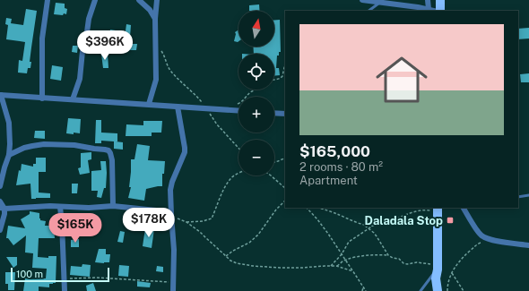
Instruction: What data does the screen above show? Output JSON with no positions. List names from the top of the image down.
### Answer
{
  "places": {
    "transit": ["Daladala Stop"]
  },
  "scale_bar": "100 m",
  "north": "top",
  "page": {
    "map_buttons": ["+", "−"],
    "list": [
      {
        "name": "$165,000",
        "note": "2 rooms · 80 m² · Apartment"
      }
    ],
    "price": ["$396K", "$178K", "$165K"],
    "scale": "100 m"
  }
}
